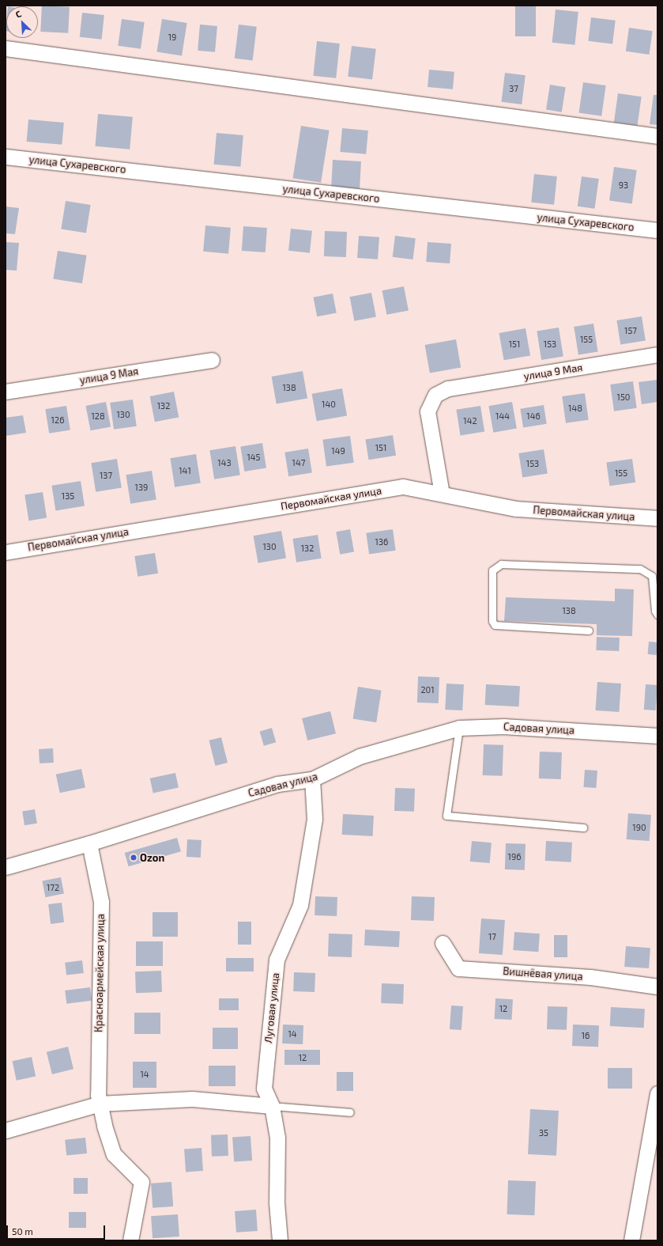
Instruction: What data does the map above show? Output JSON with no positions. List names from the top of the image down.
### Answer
{
  "streets": {
    "street": [
      "улица Сухаревского",
      "улица 9 Мая",
      "Первомайская улица",
      "Садовая улица",
      "Красноармейская улица",
      "Вишнёвая улица",
      "Луговая улица"
    ]
  },
  "crossings": [
    ["улица 9 Мая", "Первомайская улица"],
    ["Садовая улица", "Красноармейская улица"],
    ["Садовая улица", "Луговая улица"]
  ],
  "places": ["Ozon"],
  "house_numbers": [
    "19",
    "37",
    "93",
    "157",
    "155",
    "151",
    "153",
    "138",
    "150",
    "140",
    "132",
    "148",
    "130",
    "128",
    "144",
    "146",
    "126",
    "142",
    "151",
    "149",
    "145",
    "143",
    "147",
    "153",
    "141",
    "155",
    "137",
    "139",
    "135",
    "136",
    "130",
    "132",
    "138",
    "201",
    "190",
    "196",
    "172",
    "17",
    "12",
    "14",
    "16",
    "12",
    "14",
    "35"
  ],
  "scale_bar": "50 m",
  "north": "top left"
}
